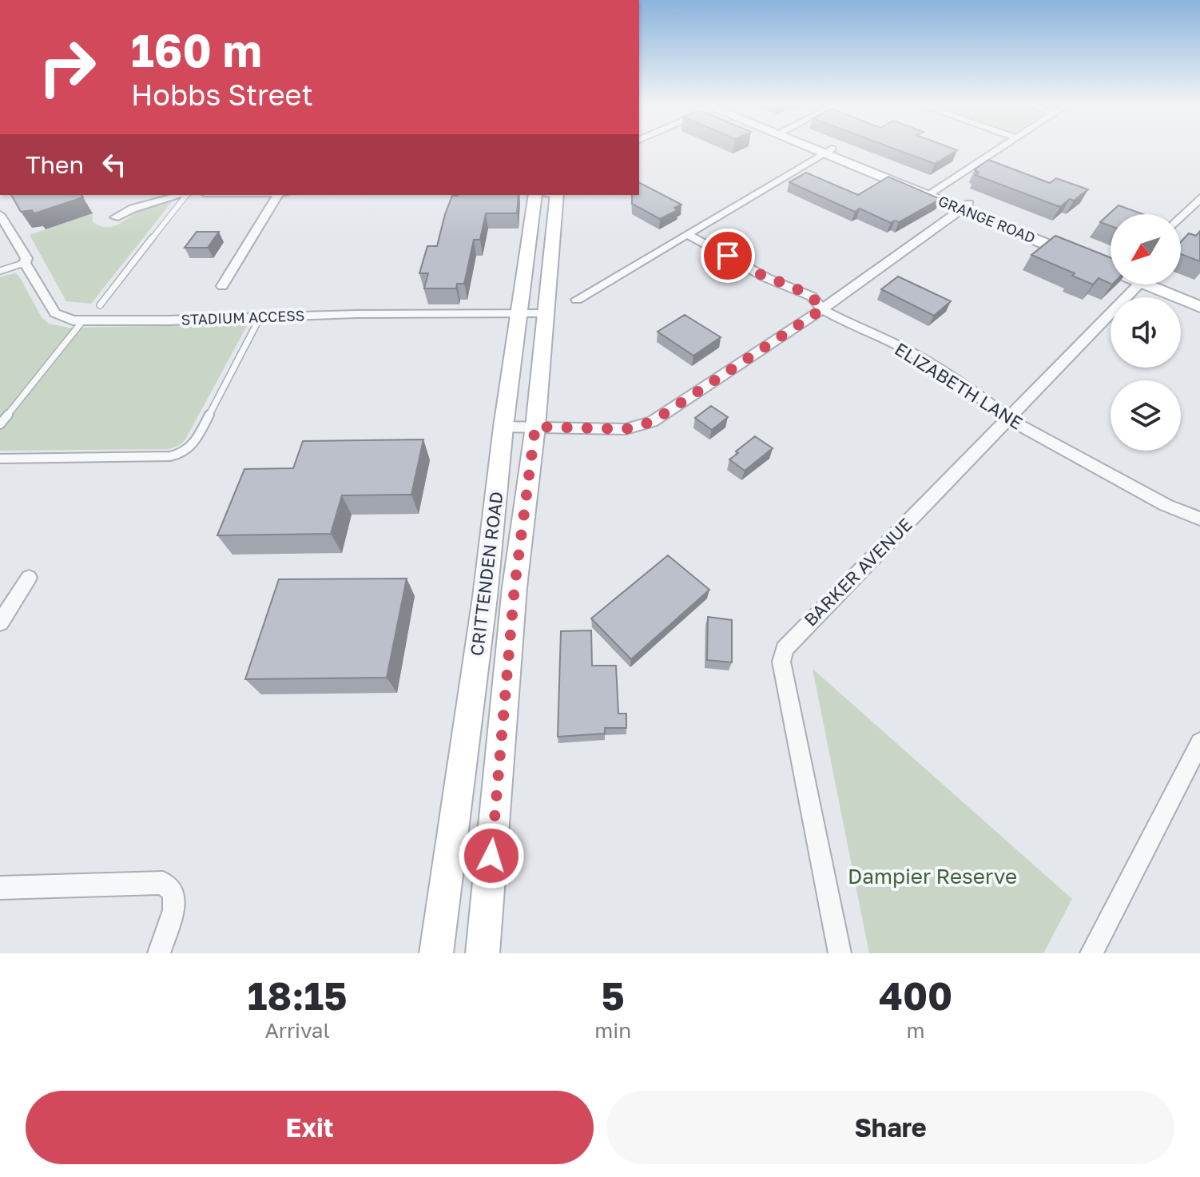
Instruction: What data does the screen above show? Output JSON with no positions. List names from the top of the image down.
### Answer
{
  "streets": {
    "main road": ["GRANGE ROAD", "CRITTENDEN ROAD"],
    "street": ["STADIUM ACCESS", "ELIZABETH LANE", "BARKER AVENUE"]
  },
  "crossings": [
    ["STADIUM ACCESS", "CRITTENDEN ROAD"],
    ["ELIZABETH LANE", "BARKER AVENUE"]
  ],
  "parks": ["Dampier Reserve"],
  "north": "bottom left",
  "page": {
    "turn": ["160 m", "Hobbs Street"],
    "then": "Then",
    "eta": [
      "18:15",
      "Arrival",
      "5",
      "min",
      "400",
      "m"
    ],
    "buttons": ["Exit", "Share"]
  }
}
